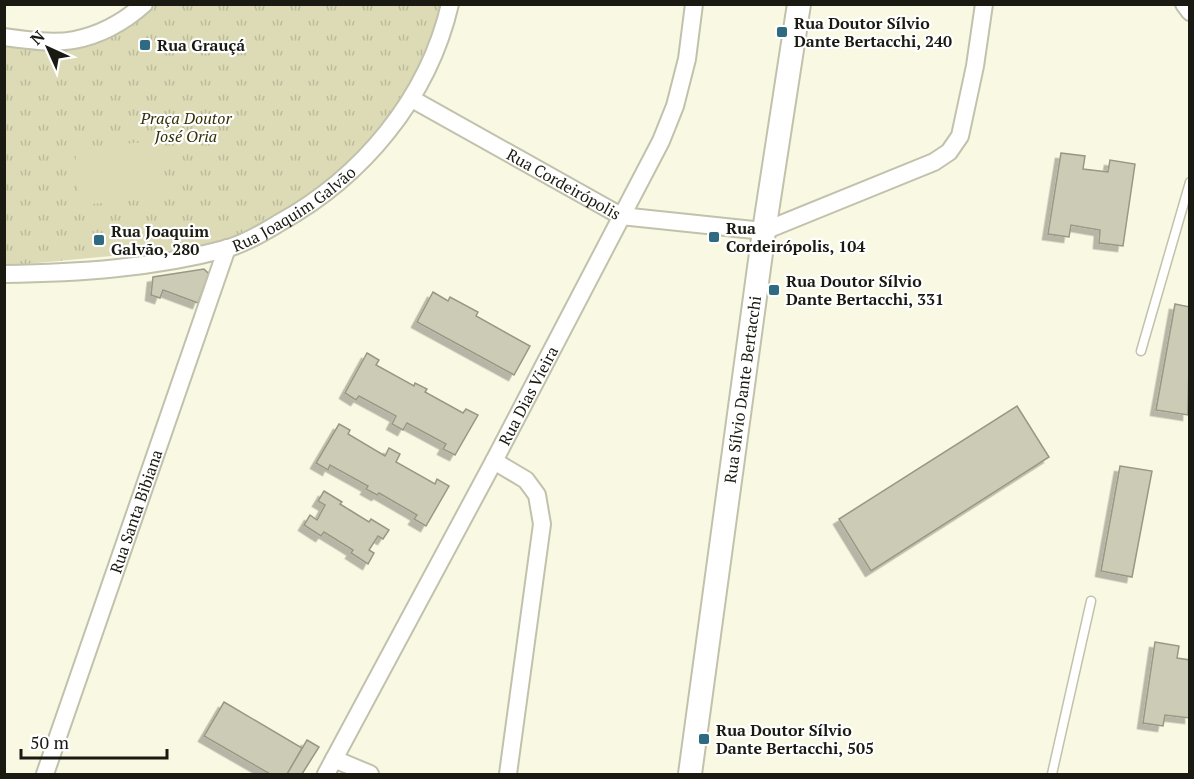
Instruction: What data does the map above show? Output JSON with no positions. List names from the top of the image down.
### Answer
{
  "streets": {
    "street": [
      "Rua Cordeirópolis",
      "Rua Joaquim Galvão",
      "Rua Sílvio Dante Bertacchi",
      "Rua Dias Vieira",
      "Rua Santa Bibiana"
    ]
  },
  "crossings": [
    ["Rua Cordeirópolis", "Rua Joaquim Galvão"],
    ["Rua Cordeirópolis", "Rua Sílvio Dante Bertacchi"],
    ["Rua Cordeirópolis", "Rua Dias Vieira"],
    ["Rua Joaquim Galvão", "Rua Santa Bibiana"]
  ],
  "parks": ["Praça Doutor José Oria"],
  "places": {
    "transit": [
      "Rua Doutor Sílvio Dante Bertacchi, 240",
      "Rua Grauçá",
      "Rua Cordeirópolis, 104",
      "Rua Joaquim Galvão, 280",
      "Rua Doutor Sílvio Dante Bertacchi, 331",
      "Rua Doutor Sílvio Dante Bertacchi, 505"
    ]
  },
  "scale_bar": "50 m",
  "north": "top left"
}
